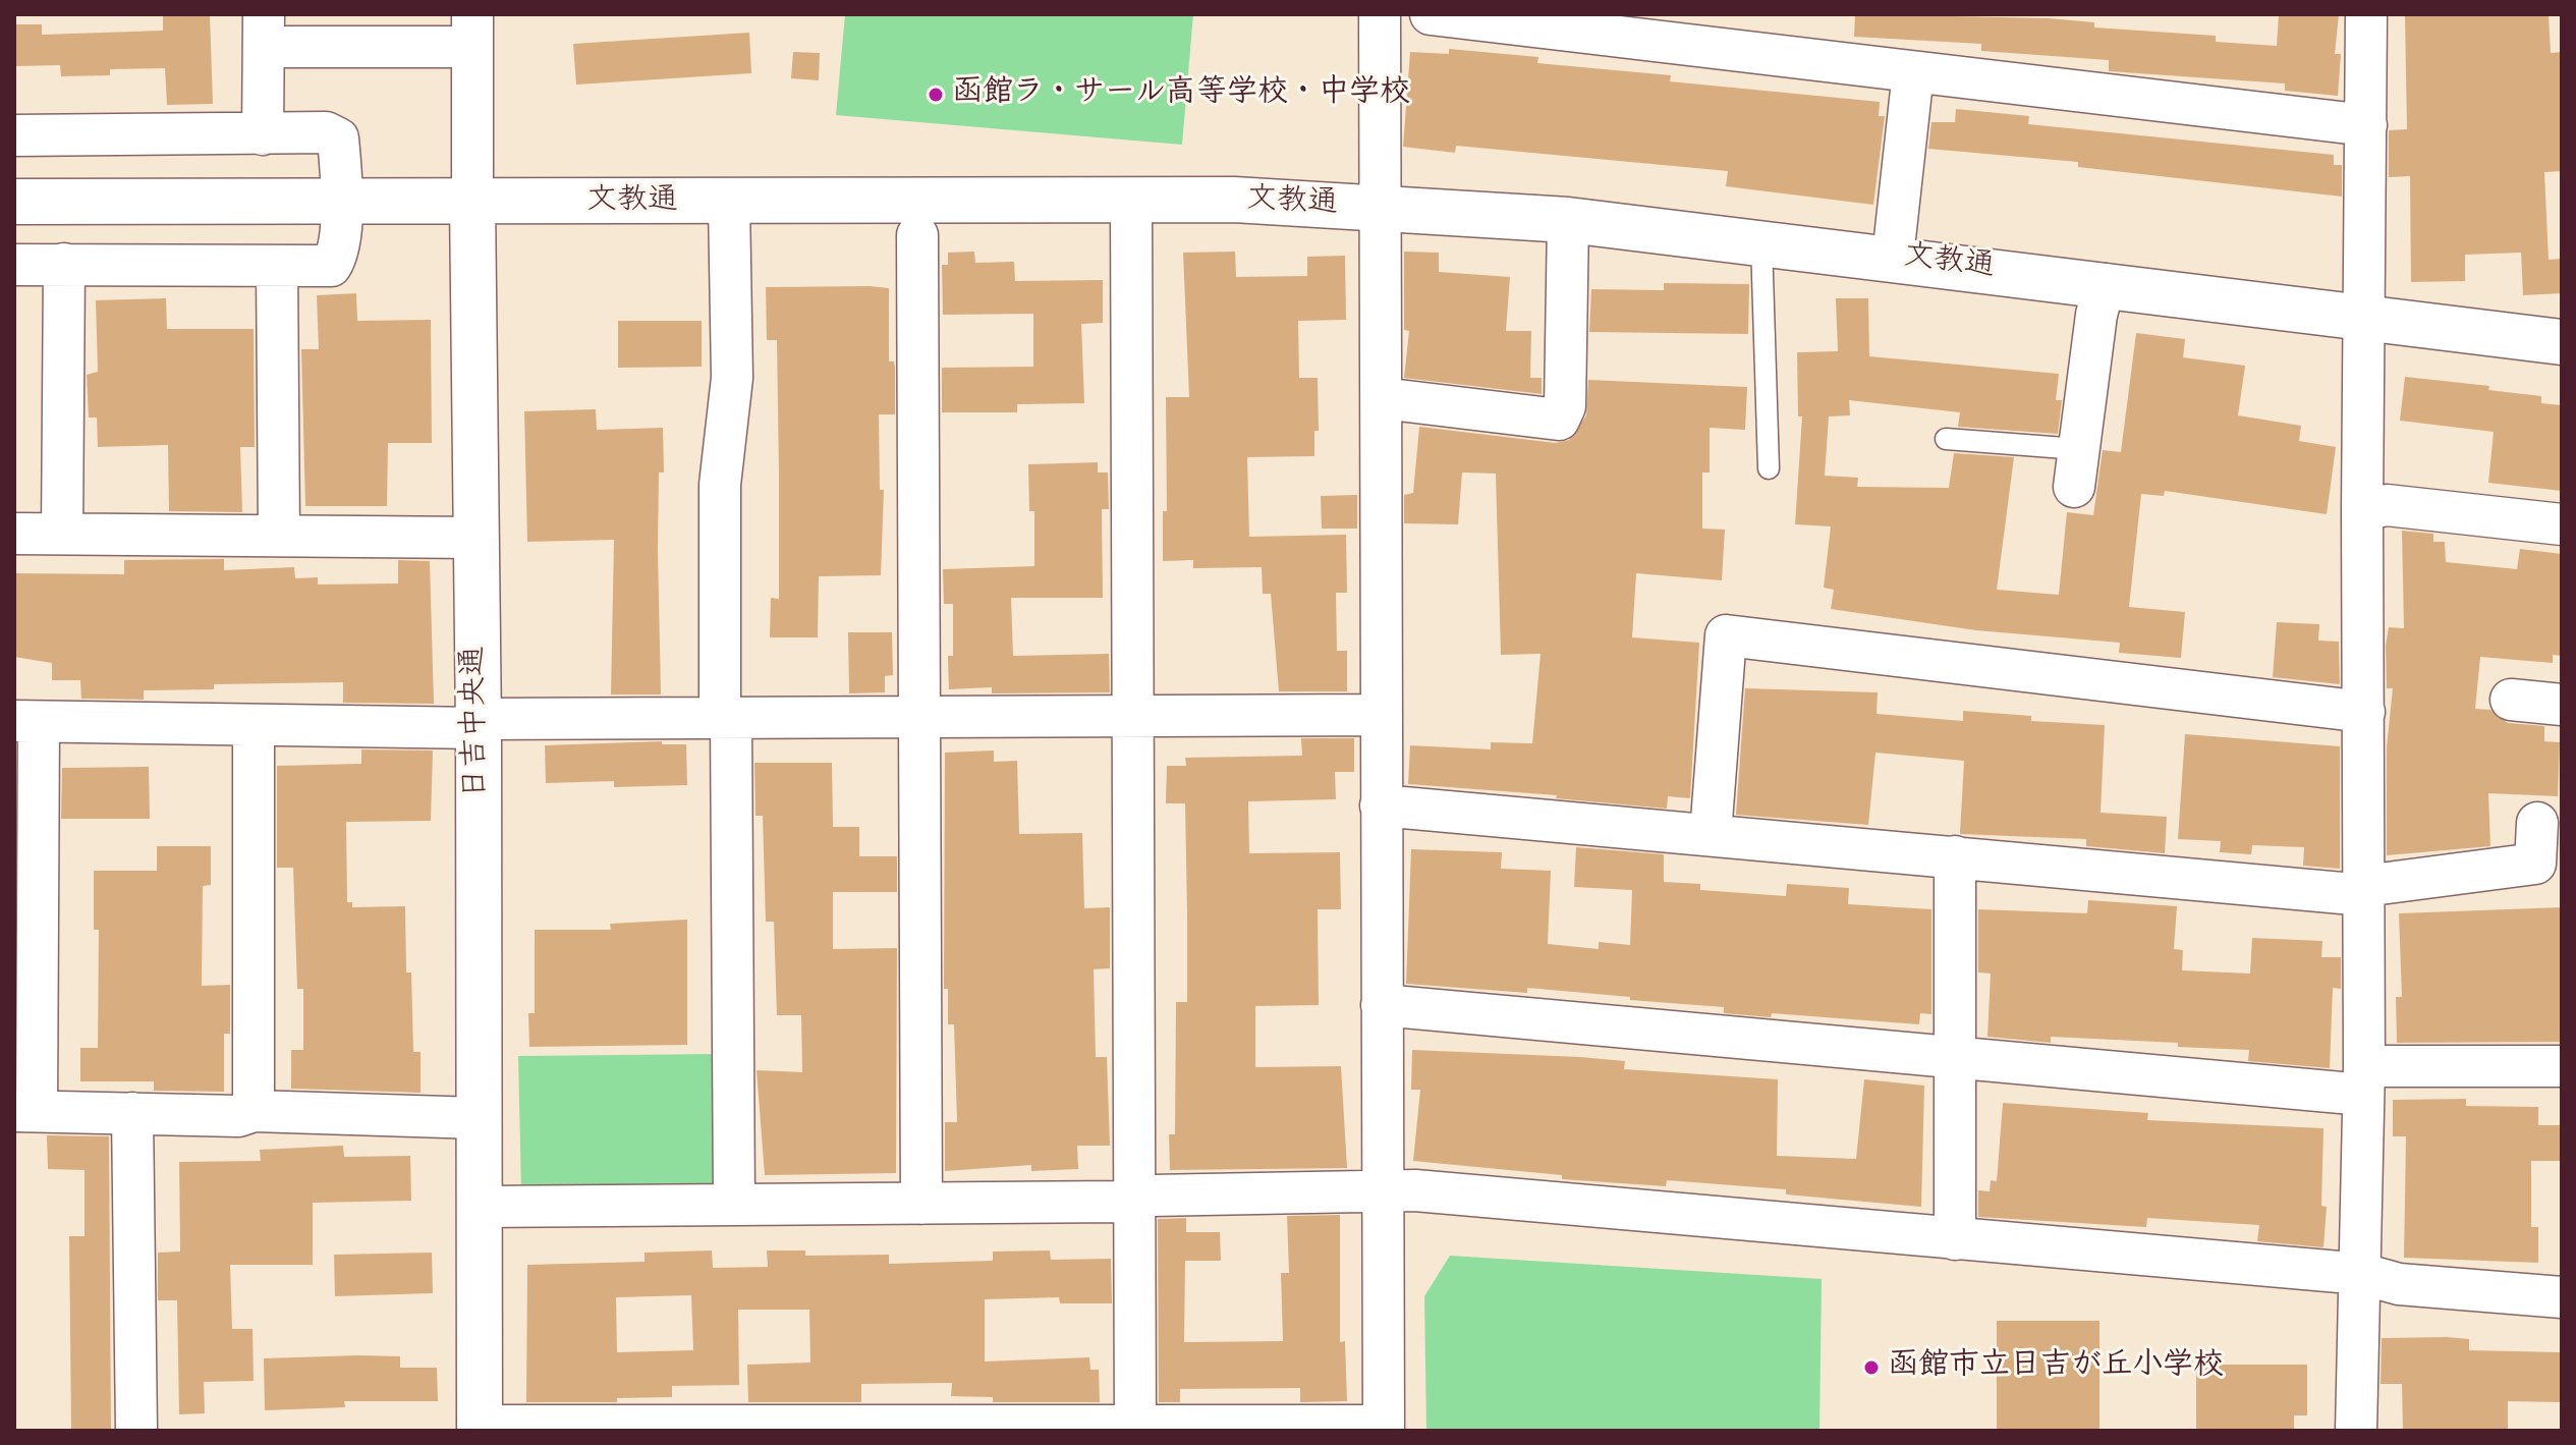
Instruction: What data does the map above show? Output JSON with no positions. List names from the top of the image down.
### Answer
{
  "streets": {
    "street": ["文教通", "日吉中央通"]
  },
  "crossings": [
    ["文教通", "日吉中央通"]
  ],
  "places": ["函館ラ・サール高等学校・中学校", "函館市立日吉が丘小学校"]
}
